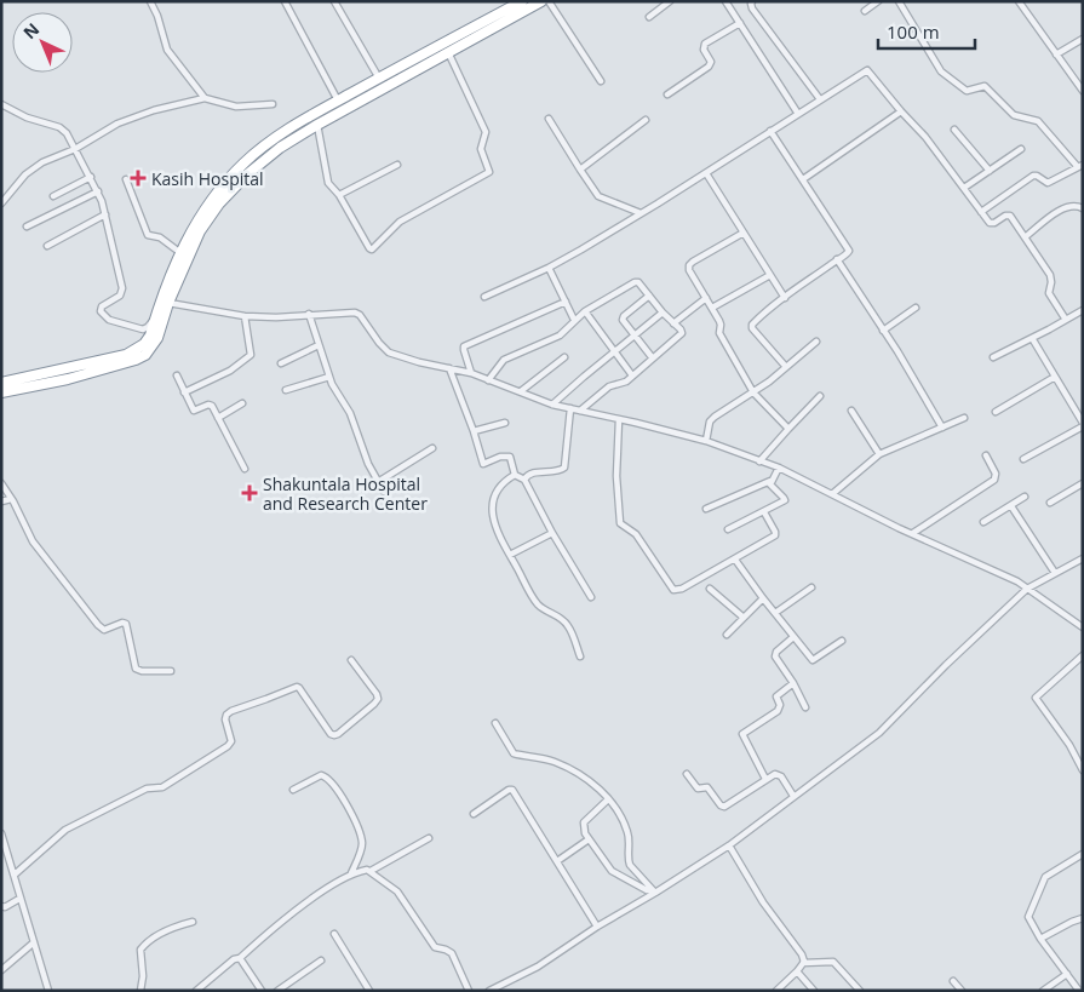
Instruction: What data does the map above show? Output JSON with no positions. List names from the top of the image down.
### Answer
{
  "places": {
    "health": ["Kasih Hospital", "Shakuntala Hospital and Research Center"]
  },
  "scale_bar": "100 m",
  "north": "top left"
}
